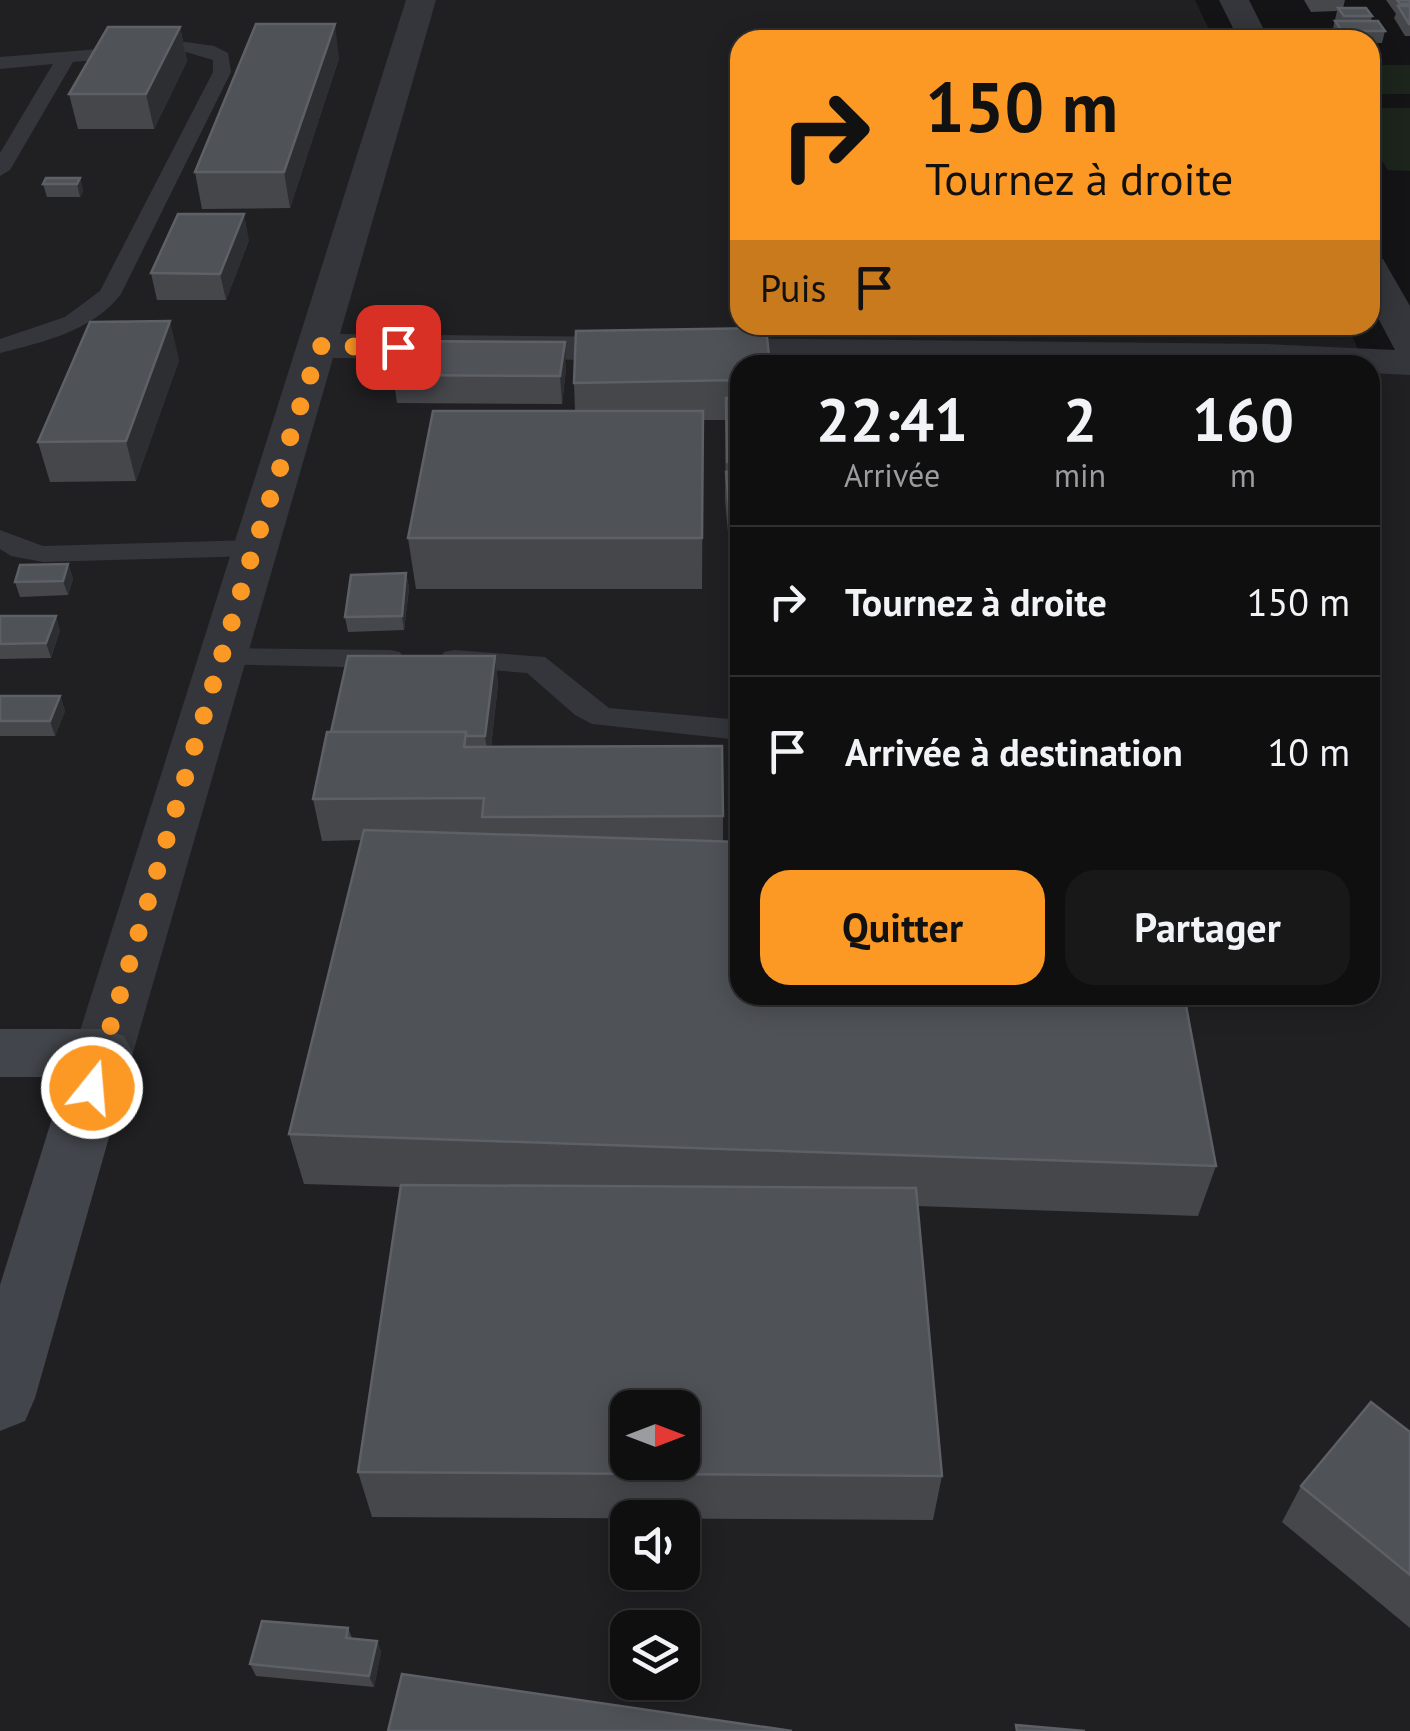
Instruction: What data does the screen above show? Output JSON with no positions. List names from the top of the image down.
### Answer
{
  "north": "right",
  "page": {
    "turn": ["150 m", "Tournez à droite"],
    "then": "Puis",
    "eta": [
      "22:41",
      "Arrivée",
      "2",
      "min",
      "160",
      "m"
    ],
    "list": [
      {
        "name": "Tournez à droite",
        "value": "150 m"
      },
      {
        "name": "Arrivée à destination",
        "value": "10 m"
      }
    ],
    "buttons": ["Quitter", "Partager"]
  }
}
